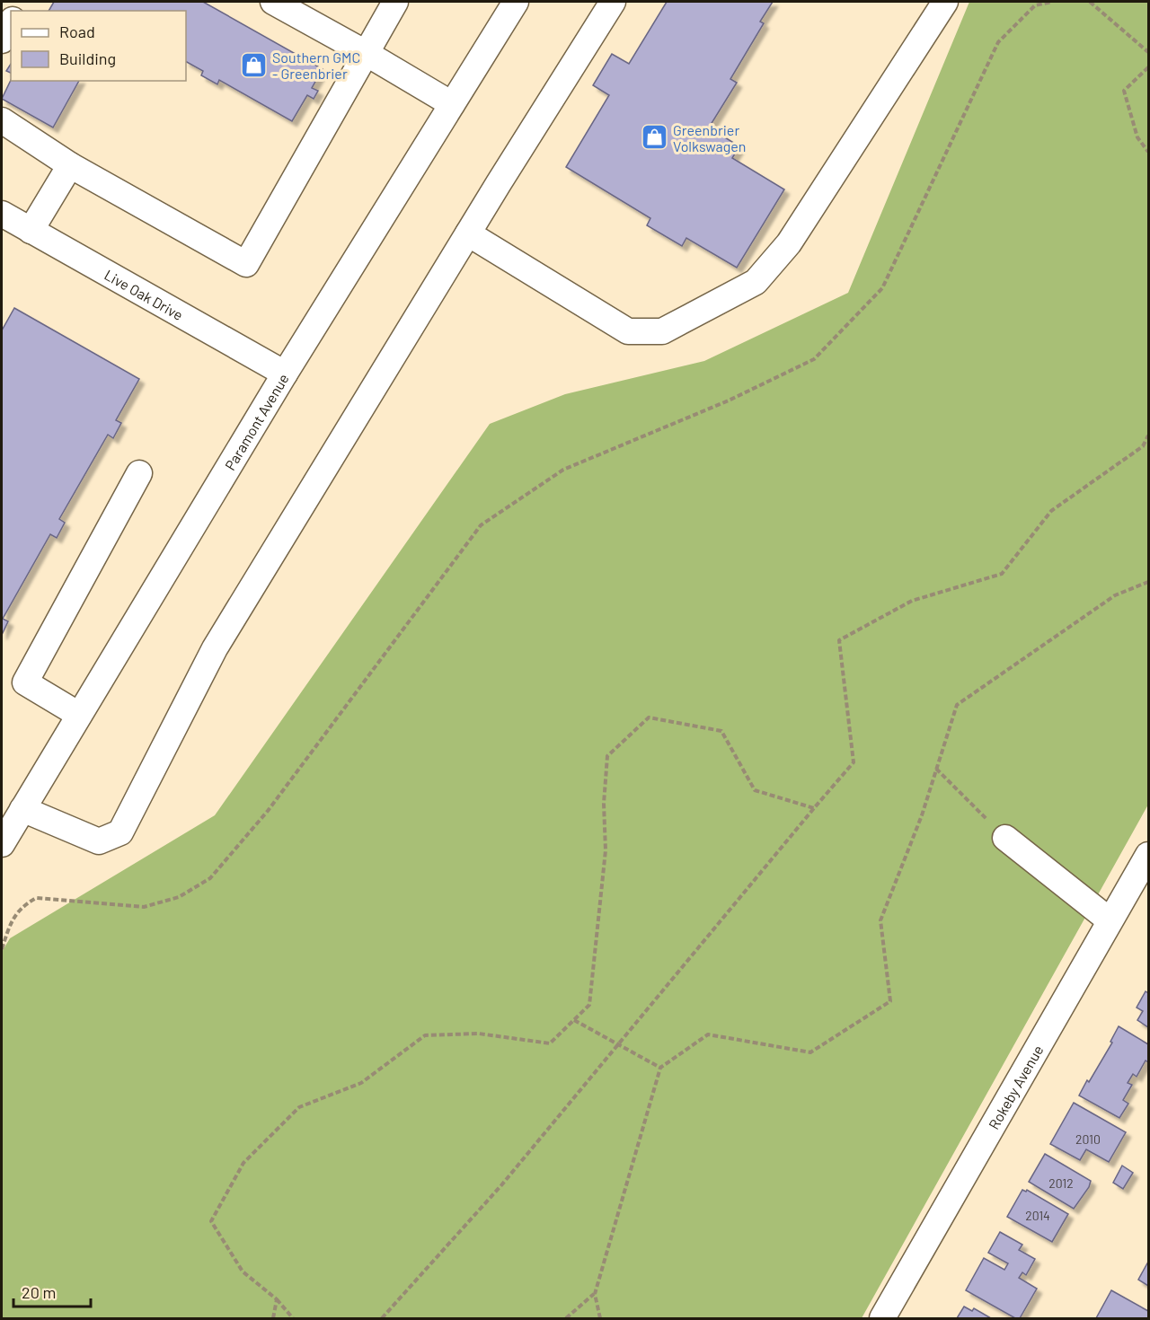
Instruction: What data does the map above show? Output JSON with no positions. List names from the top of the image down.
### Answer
{
  "streets": {
    "street": ["Live Oak Drive", "Paramont Avenue", "Rokeby Avenue"]
  },
  "crossings": [
    ["Live Oak Drive", "Paramont Avenue"]
  ],
  "places": {
    "shop": ["Southern GMC - Greenbrier", "Greenbrier Volkswagen"]
  },
  "house_numbers": ["2010", "2012", "2014"],
  "legend": ["Road", "Building"],
  "scale_bar": "20 m"
}
